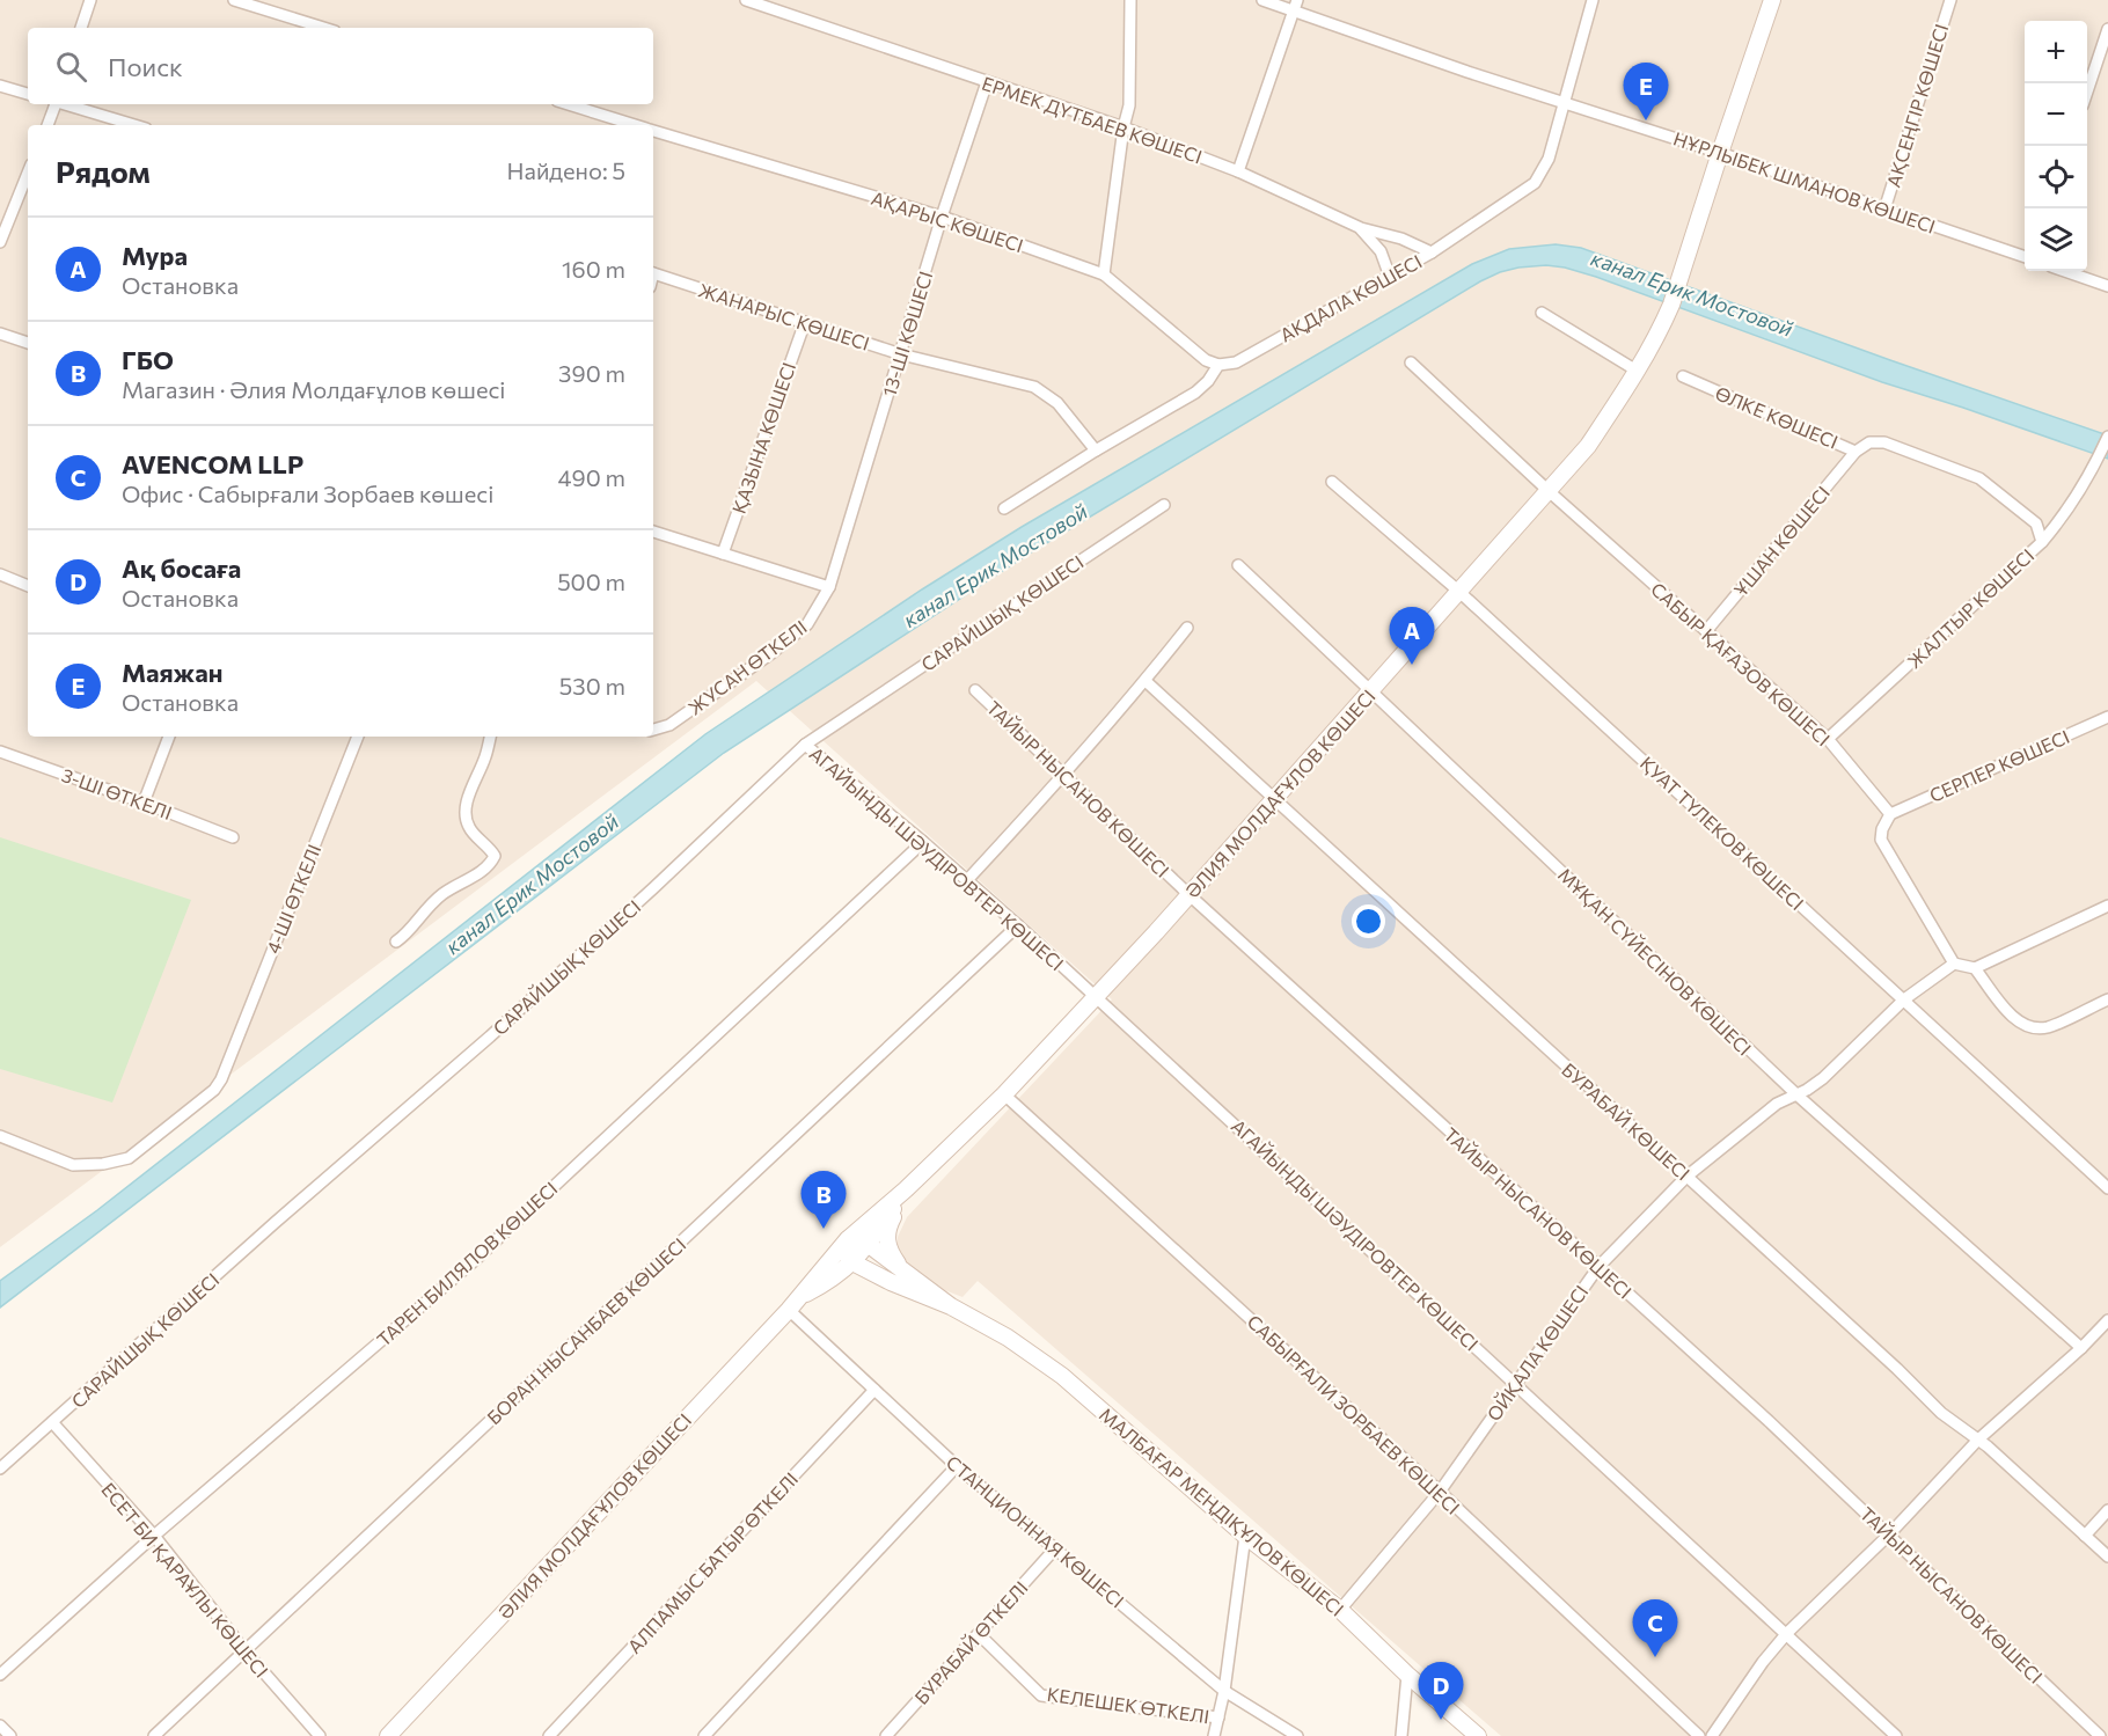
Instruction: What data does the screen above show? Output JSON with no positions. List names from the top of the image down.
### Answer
{
  "streets": {
    "main road": ["ӘЛИЯ МОЛДАҒҰЛОВ КӨШЕСІ", "МАЛБАҒАР МЕҢДІҚҰЛОВ КӨШЕСІ"],
    "street": [
      "АҚСЕҢГІР КӨШЕСІ",
      "ЕРМЕК ДҮТБАЕВ КӨШЕСI",
      "НҰРЛЫБЕК ШМАНОВ КӨШЕСІ",
      "АҚАРЫС КӨШЕСI",
      "АҚДАЛА КӨШЕСІ",
      "ЖАНАРЫС КӨШЕСІ",
      "13-ШІ КӨШЕСI",
      "ӨЛКЕ КӨШЕСІ",
      "ҚАЗЫНА КӨШЕСІ",
      "ҰШАН КӨШЕСІ",
      "ЖАЛТЫР КӨШЕСІ",
      "САРАЙШЫҚ КӨШЕСІ",
      "САБЫР ҚАҒАЗОВ КӨШЕСІ",
      "ЖУСАН ӨТКЕЛІ",
      "СЕРПЕР КӨШЕСІ",
      "ТАЙЫР НЫСАНОВ КӨШЕСI",
      "3-ШI ӨТКЕЛI",
      "ҚУАТ ТҮЛЕКОВ КӨШЕСІ",
      "АГАЙЫНДЫ ШӘУДІРОВТЕР КӨШЕСI",
      "4-ШI ӨТКЕЛI",
      "МҰҚАН СҮЙЕСІНОВ КӨШЕСІ",
      "БУРАБАЙ КӨШЕСI",
      "ТАРЕН БИЛЯЛОВ КӨШЕСІ",
      "БОРАН НЫСАНБАЕВ КӨШЕСІ",
      "ОЙҚАЛА КӨШЕСІ",
      "САБЫРҒАЛИ ЗОРБАЕВ КӨШЕСІ",
      "СТАНЦИОННАЯ КӨШЕСІ",
      "АЛПАМЫС БАТЫР ӨТКЕЛІ",
      "ЕСЕТ БИ ҚАРАҰЛЫ КӨШЕСІ",
      "БУРАБАЙ ӨТКЕЛІ",
      "КЕЛЕШЕК ӨТКЕЛІ"
    ]
  },
  "crossings": [
    ["АҚСЕҢГІР КӨШЕСІ", "НҰРЛЫБЕК ШМАНОВ КӨШЕСІ"],
    ["ЕРМЕК ДҮТБАЕВ КӨШЕСI", "АҚДАЛА КӨШЕСІ"],
    ["ЕРМЕК ДҮТБАЕВ КӨШЕСI", "13-ШІ КӨШЕСI"],
    ["НҰРЛЫБЕК ШМАНОВ КӨШЕСІ", "АҚДАЛА КӨШЕСІ"],
    ["НҰРЛЫБЕК ШМАНОВ КӨШЕСІ", "ӘЛИЯ МОЛДАҒҰЛОВ КӨШЕСІ"],
    ["АҚАРЫС КӨШЕСI", "АҚДАЛА КӨШЕСІ"],
    ["АҚАРЫС КӨШЕСI", "13-ШІ КӨШЕСI"],
    ["ЖАНАРЫС КӨШЕСІ", "13-ШІ КӨШЕСI"],
    ["ЖАНАРЫС КӨШЕСІ", "ҚАЗЫНА КӨШЕСІ"],
    ["13-ШІ КӨШЕСI", "ЖУСАН ӨТКЕЛІ"],
    ["ӨЛКЕ КӨШЕСІ", "ҰШАН КӨШЕСІ"],
    ["ӨЛКЕ КӨШЕСІ", "ЖАЛТЫР КӨШЕСІ"],
    ["ҰШАН КӨШЕСІ", "САБЫР ҚАҒАЗОВ КӨШЕСІ"],
    ["ЖАЛТЫР КӨШЕСІ", "САБЫР ҚАҒАЗОВ КӨШЕСІ"],
    ["САРАЙШЫҚ КӨШЕСІ", "АГАЙЫНДЫ ШӘУДІРОВТЕР КӨШЕСI"],
    ["САРАЙШЫҚ КӨШЕСІ", "ЕСЕТ БИ ҚАРАҰЛЫ КӨШЕСІ"],
    ["САБЫР ҚАҒАЗОВ КӨШЕСІ", "СЕРПЕР КӨШЕСІ"],
    ["САБЫР ҚАҒАЗОВ КӨШЕСІ", "ӘЛИЯ МОЛДАҒҰЛОВ КӨШЕСІ"],
    ["ТАЙЫР НЫСАНОВ КӨШЕСI", "ӘЛИЯ МОЛДАҒҰЛОВ КӨШЕСІ"],
    ["ТАЙЫР НЫСАНОВ КӨШЕСI", "ОЙҚАЛА КӨШЕСІ"],
    ["ӘЛИЯ МОЛДАҒҰЛОВ КӨШЕСІ", "ҚУАТ ТҮЛЕКОВ КӨШЕСІ"],
    ["ӘЛИЯ МОЛДАҒҰЛОВ КӨШЕСІ", "АГАЙЫНДЫ ШӘУДІРОВТЕР КӨШЕСI"],
    ["ӘЛИЯ МОЛДАҒҰЛОВ КӨШЕСІ", "МҰҚАН СҮЙЕСІНОВ КӨШЕСІ"],
    ["ӘЛИЯ МОЛДАҒҰЛОВ КӨШЕСІ", "БУРАБАЙ КӨШЕСI"],
    ["ӘЛИЯ МОЛДАҒҰЛОВ КӨШЕСІ", "САБЫРҒАЛИ ЗОРБАЕВ КӨШЕСІ"],
    ["ӘЛИЯ МОЛДАҒҰЛОВ КӨШЕСІ", "МАЛБАҒАР МЕҢДІҚҰЛОВ КӨШЕСІ"],
    ["ӘЛИЯ МОЛДАҒҰЛОВ КӨШЕСІ", "СТАНЦИОННАЯ КӨШЕСІ"],
    ["ҚУАТ ТҮЛЕКОВ КӨШЕСІ", "ОЙҚАЛА КӨШЕСІ"],
    ["АГАЙЫНДЫ ШӘУДІРОВТЕР КӨШЕСI", "ТАРЕН БИЛЯЛОВ КӨШЕСІ"],
    ["АГАЙЫНДЫ ШӘУДІРОВТЕР КӨШЕСI", "БОРАН НЫСАНБАЕВ КӨШЕСІ"],
    ["АГАЙЫНДЫ ШӘУДІРОВТЕР КӨШЕСI", "ОЙҚАЛА КӨШЕСІ"],
    ["МҰҚАН СҮЙЕСІНОВ КӨШЕСІ", "ОЙҚАЛА КӨШЕСІ"],
    ["БУРАБАЙ КӨШЕСI", "ОЙҚАЛА КӨШЕСІ"],
    ["ТАРЕН БИЛЯЛОВ КӨШЕСІ", "ЕСЕТ БИ ҚАРАҰЛЫ КӨШЕСІ"],
    ["БОРАН НЫСАНБАЕВ КӨШЕСІ", "ЕСЕТ БИ ҚАРАҰЛЫ КӨШЕСІ"],
    ["ОЙҚАЛА КӨШЕСІ", "САБЫРҒАЛИ ЗОРБАЕВ КӨШЕСІ"],
    ["ОЙҚАЛА КӨШЕСІ", "МАЛБАҒАР МЕҢДІҚҰЛОВ КӨШЕСІ"],
    ["СТАНЦИОННАЯ КӨШЕСІ", "АЛПАМЫС БАТЫР ӨТКЕЛІ"],
    ["СТАНЦИОННАЯ КӨШЕСІ", "БУРАБАЙ ӨТКЕЛІ"],
    ["БУРАБАЙ ӨТКЕЛІ", "КЕЛЕШЕК ӨТКЕЛІ"]
  ],
  "water": ["канал Ерик Мостовой"],
  "page": {
    "map_buttons": ["+", "−"],
    "search": "Поиск",
    "pins": [
      "E",
      "A",
      "B",
      "C",
      "D"
    ],
    "heading": ["Рядом", "Найдено: 5"],
    "list": [
      {
        "mark": "A",
        "name": "Мура",
        "note": "Остановка",
        "value": "160 m"
      },
      {
        "mark": "B",
        "name": "ГБО",
        "note": "Магазин · Әлия Молдағұлов көшесі",
        "value": "390 m"
      },
      {
        "mark": "C",
        "name": "AVENCOM LLP",
        "note": "Офис · Сабырғали Зорбаев көшесі",
        "value": "490 m"
      },
      {
        "mark": "D",
        "name": "Ақ босаға",
        "note": "Остановка",
        "value": "500 m"
      },
      {
        "mark": "E",
        "name": "Маяжан",
        "note": "Остановка",
        "value": "530 m"
      }
    ]
  }
}
